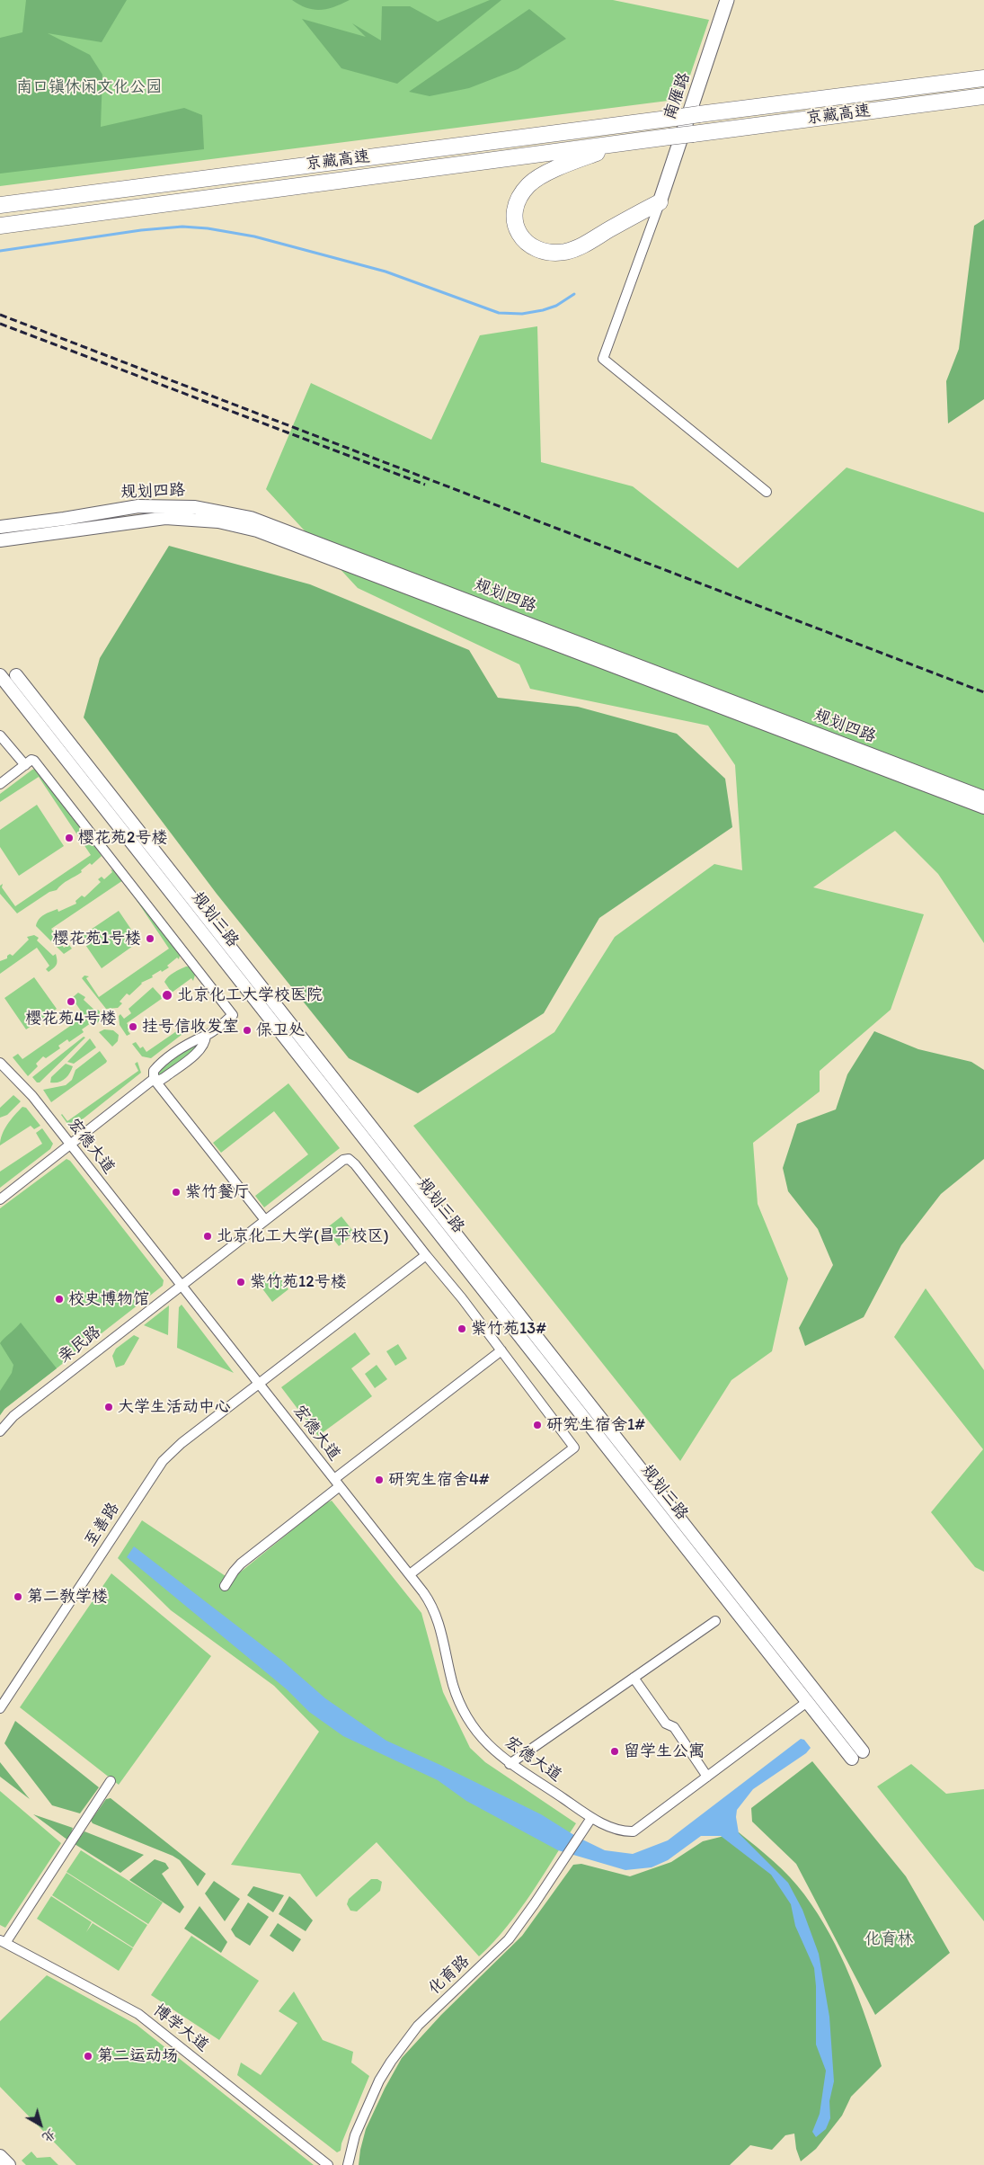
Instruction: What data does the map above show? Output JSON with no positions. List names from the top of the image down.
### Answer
{
  "streets": {
    "highway": ["京藏高速"],
    "main road": ["南雁路", "规划四路", "规划三路"],
    "street": [
      "宏德大道",
      "亲民路",
      "至善路",
      "化育路",
      "博学大道"
    ]
  },
  "crossings": [
    ["规划三路", "宏德大道"],
    ["宏德大道", "亲民路"],
    ["宏德大道", "至善路"],
    ["宏德大道", "化育路"],
    ["亲民路", "至善路"]
  ],
  "parks": ["南口镇休闲文化公园", "化育林"],
  "places": [
    "樱花苑2号楼",
    "樱花苑1号楼",
    "北京化工大学校医院",
    "樱花苑4号楼",
    "挂号信收发室",
    "保卫处",
    "紫竹餐厅",
    "北京化工大学(昌平校区)",
    "紫竹苑12号楼",
    "校史博物馆",
    "紫竹苑13#",
    "大学生活动中心",
    "研究生宿舍1#",
    "研究生宿舍4#",
    "第二教学楼",
    "留学生公寓",
    "第二运动场"
  ],
  "north": "bottom right"
}
